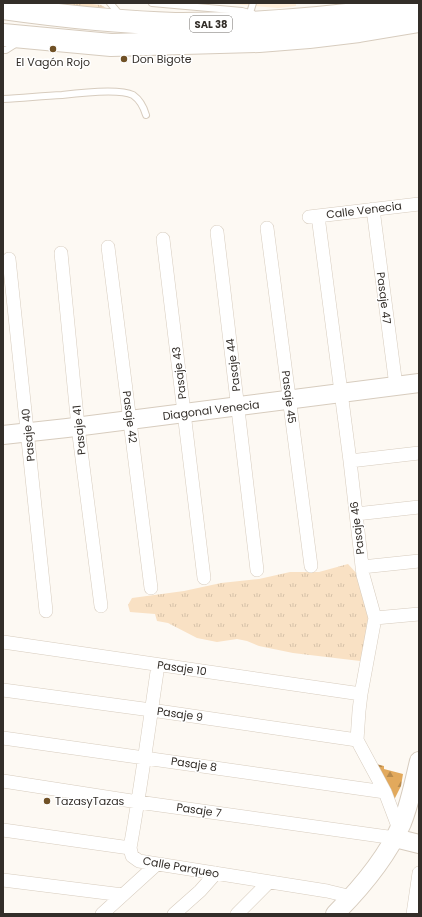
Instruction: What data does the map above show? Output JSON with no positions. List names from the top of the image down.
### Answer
{
  "streets": {
    "highway": ["SAL 38"],
    "street": [
      "Calle Venecia",
      "Pasaje 47",
      "Pasaje 44",
      "Pasaje 43",
      "Pasaje 45",
      "Diagonal Venecia",
      "Pasaje 42",
      "Pasaje 41",
      "Pasaje 40",
      "Pasaje 46",
      "Pasaje 10",
      "Pasaje 9",
      "Pasaje 8",
      "Pasaje 7",
      "Calle Parqueo"
    ]
  },
  "crossings": [
    ["Calle Venecia", "Pasaje 47"],
    ["Calle Venecia", "Pasaje 46"],
    ["Pasaje 47", "Diagonal Venecia"],
    ["Pasaje 44", "Diagonal Venecia"],
    ["Pasaje 43", "Diagonal Venecia"],
    ["Pasaje 45", "Diagonal Venecia"],
    ["Diagonal Venecia", "Pasaje 42"],
    ["Diagonal Venecia", "Pasaje 41"],
    ["Diagonal Venecia", "Pasaje 40"],
    ["Diagonal Venecia", "Pasaje 46"],
    ["Pasaje 46", "Pasaje 10"],
    ["Pasaje 46", "Pasaje 9"],
    ["Pasaje 10", "Calle Parqueo"],
    ["Pasaje 9", "Calle Parqueo"],
    ["Pasaje 8", "Calle Parqueo"],
    ["Pasaje 7", "Calle Parqueo"]
  ],
  "places": ["El Vagón Rojo", "Don Bigote", "TazasyTazas"]
}
